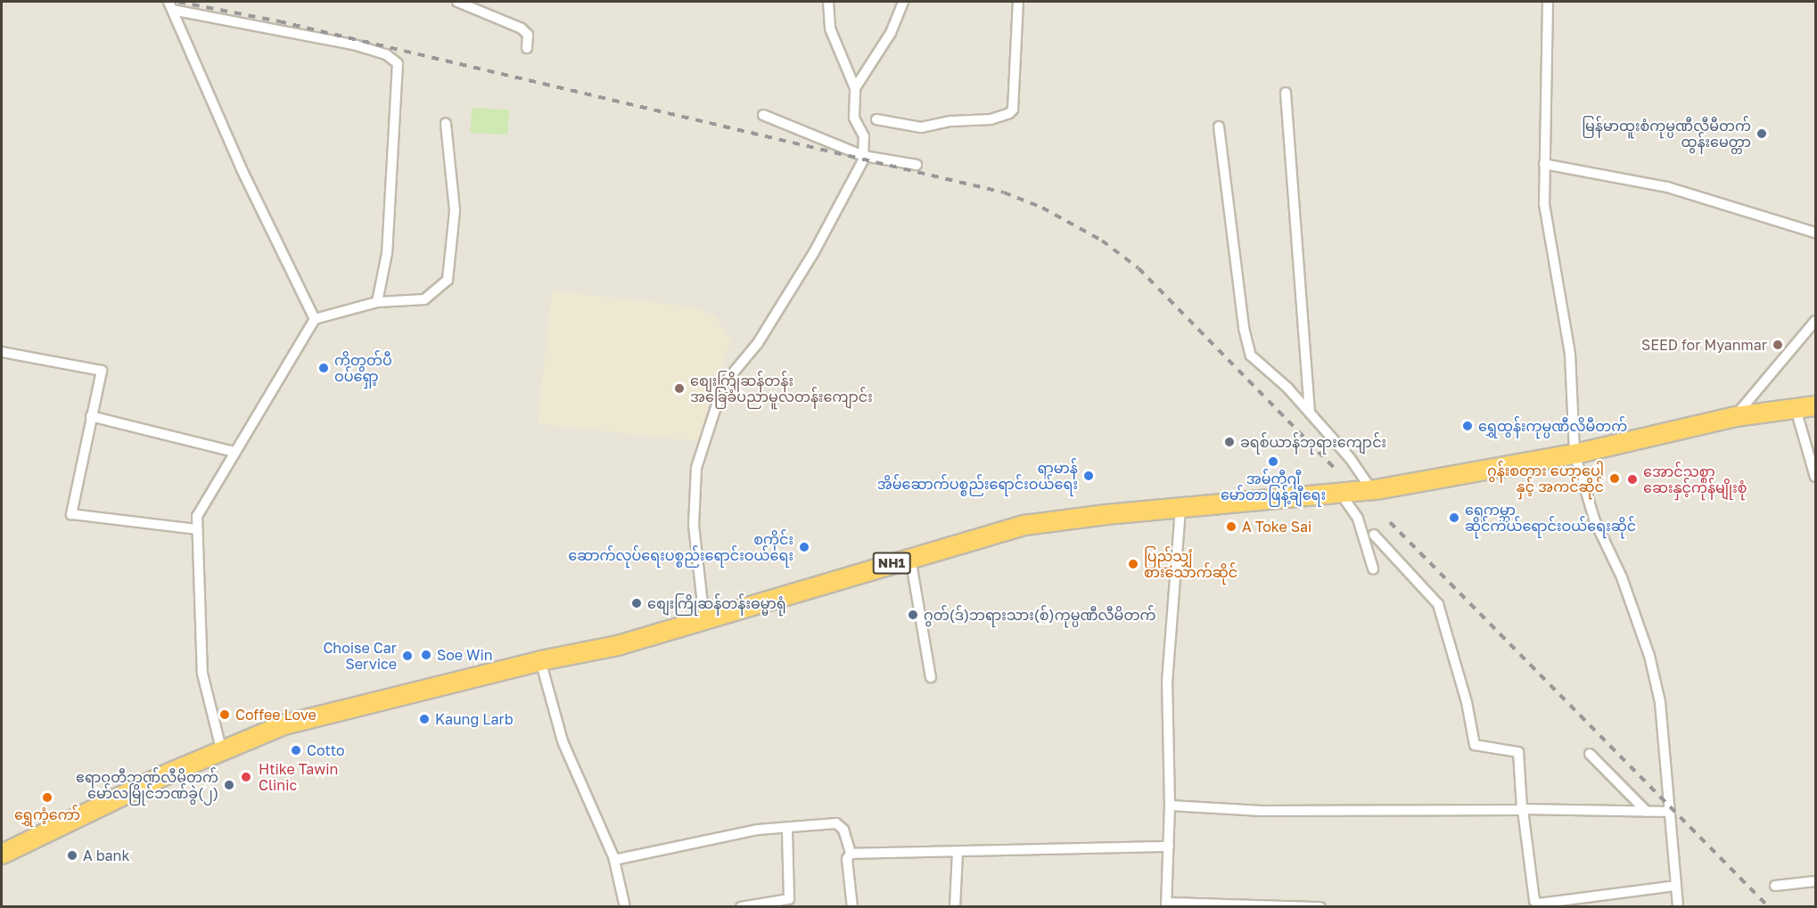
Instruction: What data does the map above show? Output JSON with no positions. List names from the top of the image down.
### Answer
{
  "streets": {
    "highway": ["NH1"]
  },
  "places": [
    "မြန်မာထူးစံကုမ္ပဏီလီမီတက် ထွန်းမေတ္တာ",
    "SEED for Myanmar",
    "ကိုတွတ်ပီ ဝပ်ရှော့",
    "စျေးကြိုဆန်တန်း အခြေခံပညာမူလတန်းကျောင်း",
    "ရွှေထွန်းကုမ္ပဏီလိမီတက်",
    "ခရစ်ယာန်ဘုရားကျောင်း",
    "အမ်တီဂျီ မော်တာဖြန့်ချီရေး",
    "ရာမာန် အိမ်ဆောက်ပစ္စည်းရောင်းဝယ်ရေး",
    "ဂွန်းစတား ဟော့ပေါ့ နှင့် အကင်ဆိုင်",
    "အောင်သစ္စာ ဆေးနှင့်ကုန်မျိုးစုံ",
    "ရွှေကမ္ဘာ ဆိုင်ကယ်ရောင်းဝယ်ရေးဆိုင်",
    "A Toke Sai",
    "စကိုင်း ဆောက်လုပ်ရေးပစ္စည်းရောင်းဝယ်ရေး",
    "ပြည်သျှံ စားသောက်ဆိုင်",
    "စျေးကြိုဆန်တန်းဓမ္မာရုံ",
    "ဂွတ်(ဒ်)ဘရားသား(စ်)ကုမ္ပဏီလီမိတက်",
    "Soe Win",
    "Choise Car Service",
    "Coffee Love",
    "Kaung Larb",
    "Cotto",
    "Htike Tawin Clinic",
    "ဧရာဝတီဘဏ်လီမိတက် မော်လမြိုင်ဘဏ်ခွဲ(၂)",
    "ရွှေကံ့ကော်",
    "A bank"
  ]
}
